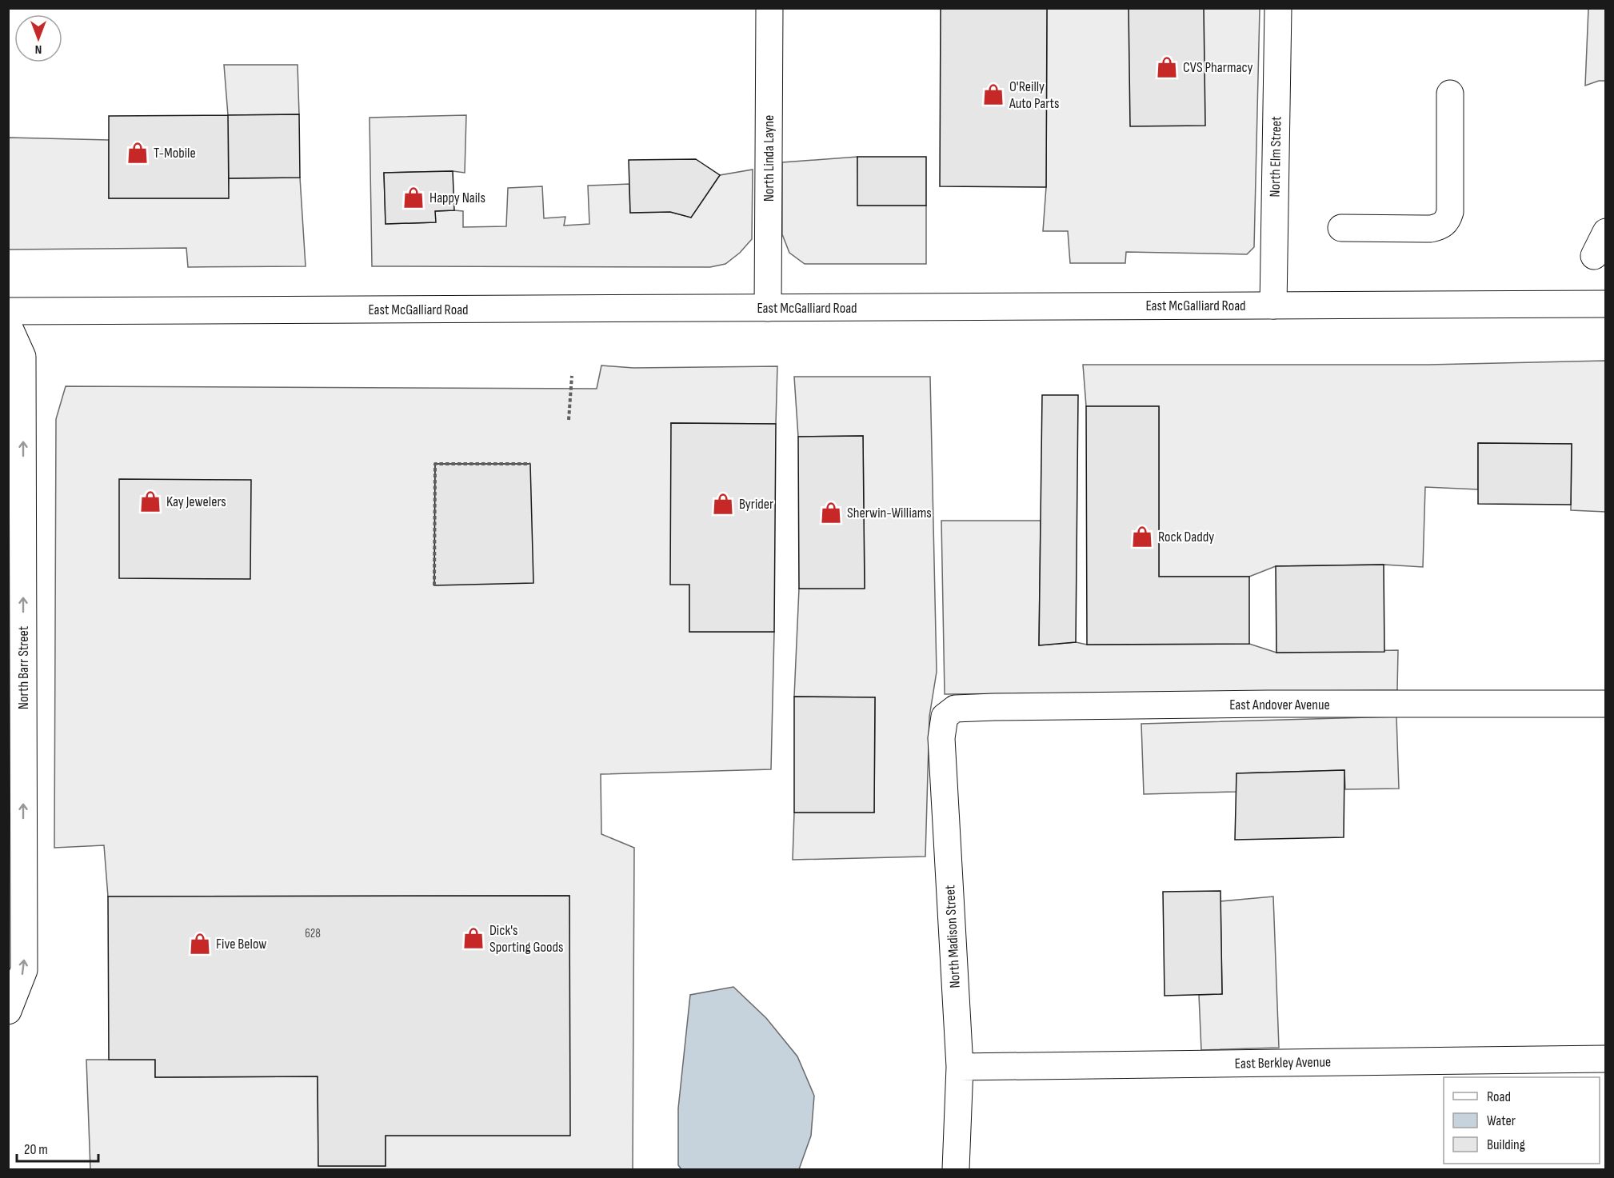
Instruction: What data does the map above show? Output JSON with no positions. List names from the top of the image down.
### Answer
{
  "streets": {
    "street": [
      "North Elm Street",
      "North Linda Layne",
      "East McGalliard Road",
      "North Barr Street",
      "East Andover Avenue",
      "North Madison Street",
      "East Berkley Avenue"
    ]
  },
  "crossings": [
    ["North Elm Street", "East McGalliard Road"],
    ["North Linda Layne", "East McGalliard Road"],
    ["East Andover Avenue", "North Madison Street"],
    ["North Madison Street", "East Berkley Avenue"]
  ],
  "one_way": ["North Barr Street"],
  "places": {
    "shop": [
      "CVS Pharmacy",
      "O'Reilly Auto Parts",
      "T-Mobile",
      "Happy Nails",
      "Kay Jewelers",
      "Byrider",
      "Sherwin-Williams",
      "Rock Daddy",
      "Dick's Sporting Goods",
      "Five Below"
    ]
  },
  "house_numbers": ["628"],
  "legend": ["Road", "Water", "Building"],
  "scale_bar": "20 m",
  "north": "bottom"
}
